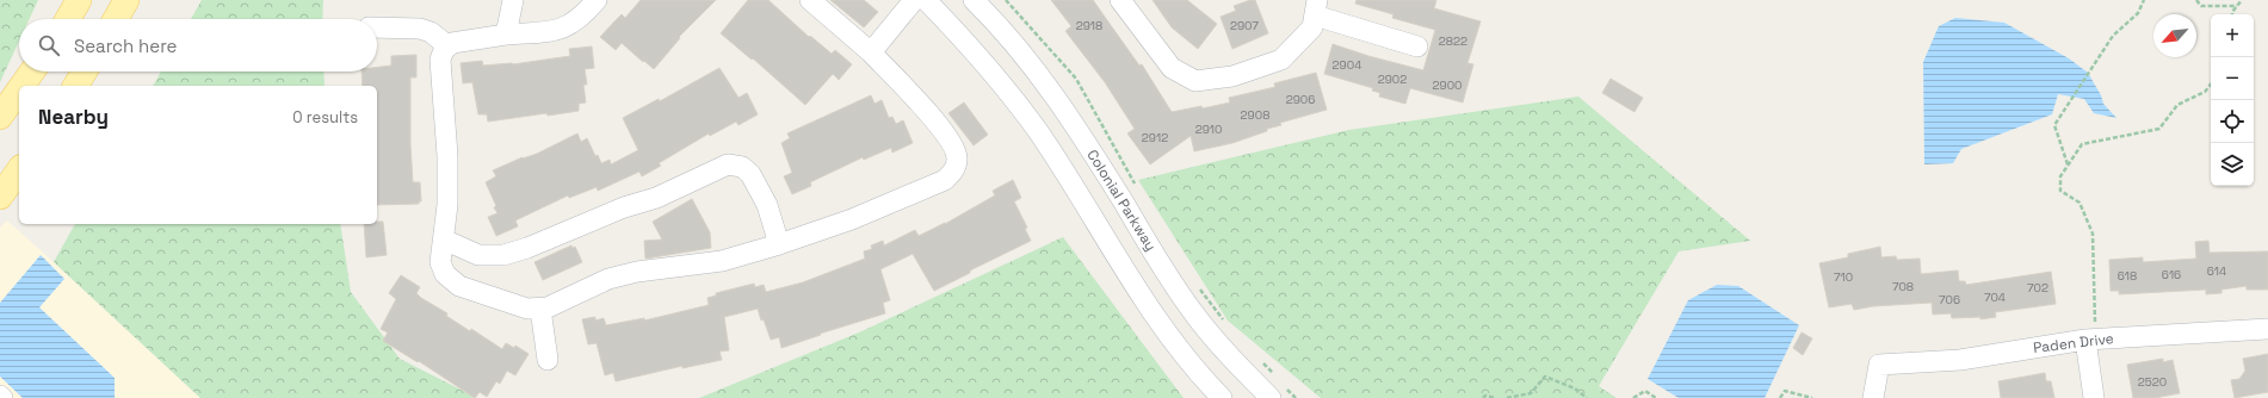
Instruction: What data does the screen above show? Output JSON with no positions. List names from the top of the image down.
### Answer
{
  "streets": {
    "street": ["Colonial Parkway", "Paden Drive"]
  },
  "house_numbers": [
    "2918",
    "2907",
    "2822",
    "2904",
    "2902",
    "2900",
    "2906",
    "2908",
    "2910",
    "2912",
    "614",
    "616",
    "618",
    "710",
    "708",
    "702",
    "704",
    "706",
    "2520"
  ],
  "north": "bottom left",
  "page": {
    "map_buttons": ["+", "−"],
    "search": "Search here",
    "heading": ["Nearby", "0 results"]
  }
}
